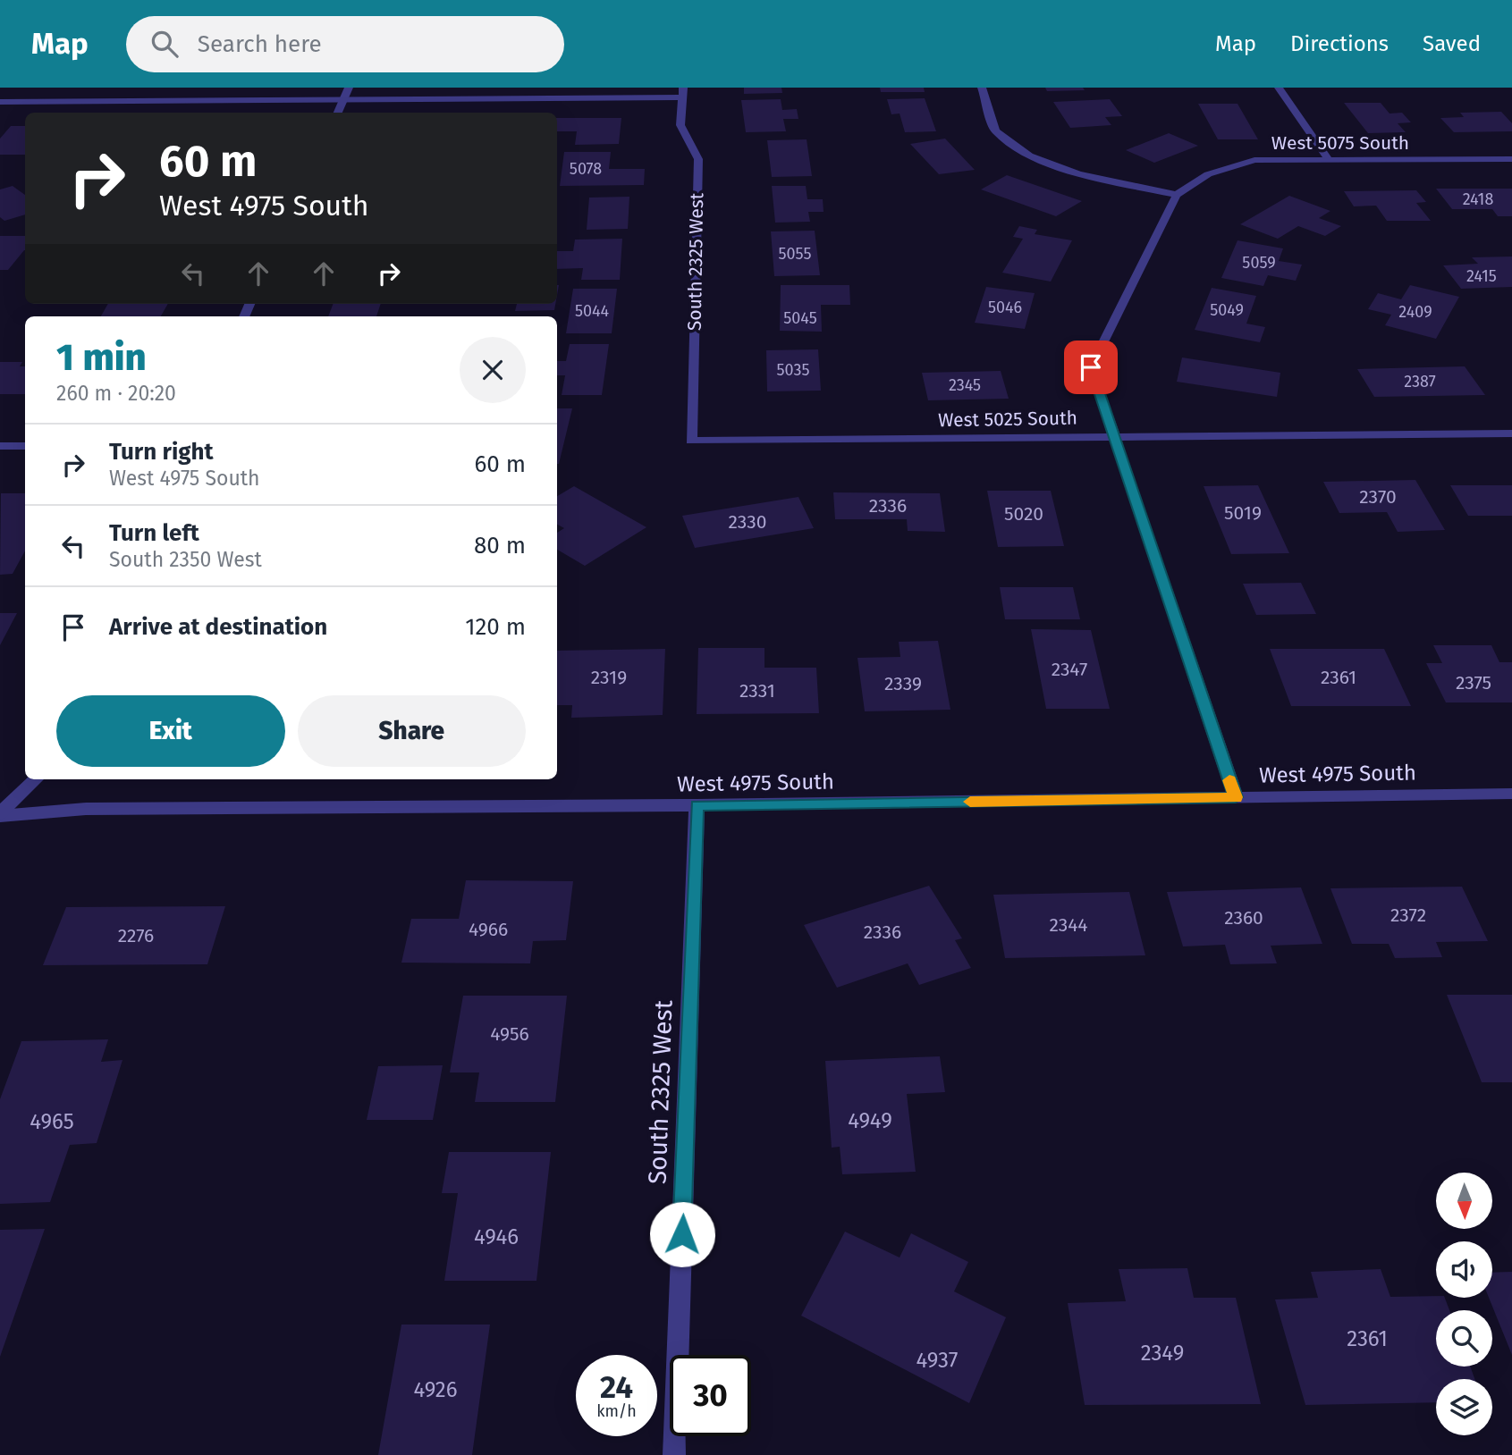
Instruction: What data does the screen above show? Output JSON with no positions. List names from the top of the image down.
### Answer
{
  "streets": {
    "street": [
      "West 5075 South",
      "South 2325 West",
      "West 5025 South",
      "West 4975 South"
    ]
  },
  "crossings": [
    ["South 2325 West", "West 5025 South"],
    ["South 2325 West", "West 4975 South"]
  ],
  "house_numbers": [
    "5078",
    "2418",
    "5055",
    "5059",
    "2415",
    "5046",
    "5049",
    "5044",
    "2409",
    "5045",
    "5035",
    "2387",
    "2345",
    "2370",
    "2336",
    "5019",
    "5020",
    "2330",
    "2347",
    "2319",
    "2361",
    "2375",
    "2339",
    "2331",
    "2372",
    "2360",
    "2344",
    "4966",
    "2336",
    "2276",
    "4956",
    "4949",
    "4965",
    "4946",
    "2361",
    "2349",
    "4937",
    "4926"
  ],
  "north": "bottom",
  "page": {
    "header": "Map",
    "search": "Search here",
    "nav": ["Map", "Directions", "Saved"],
    "turn": ["60 m", "West 4975 South"],
    "heading": ["1 min", "260 m · 20:20"],
    "list": [
      {
        "name": "Turn right",
        "note": "West 4975 South",
        "value": "60 m"
      },
      {
        "name": "Turn left",
        "note": "South 2350 West",
        "value": "80 m"
      },
      {
        "name": "Arrive at destination",
        "value": "120 m"
      }
    ],
    "buttons": ["Exit", "Share"],
    "speed": "24 km/h",
    "limit": "30"
  }
}
